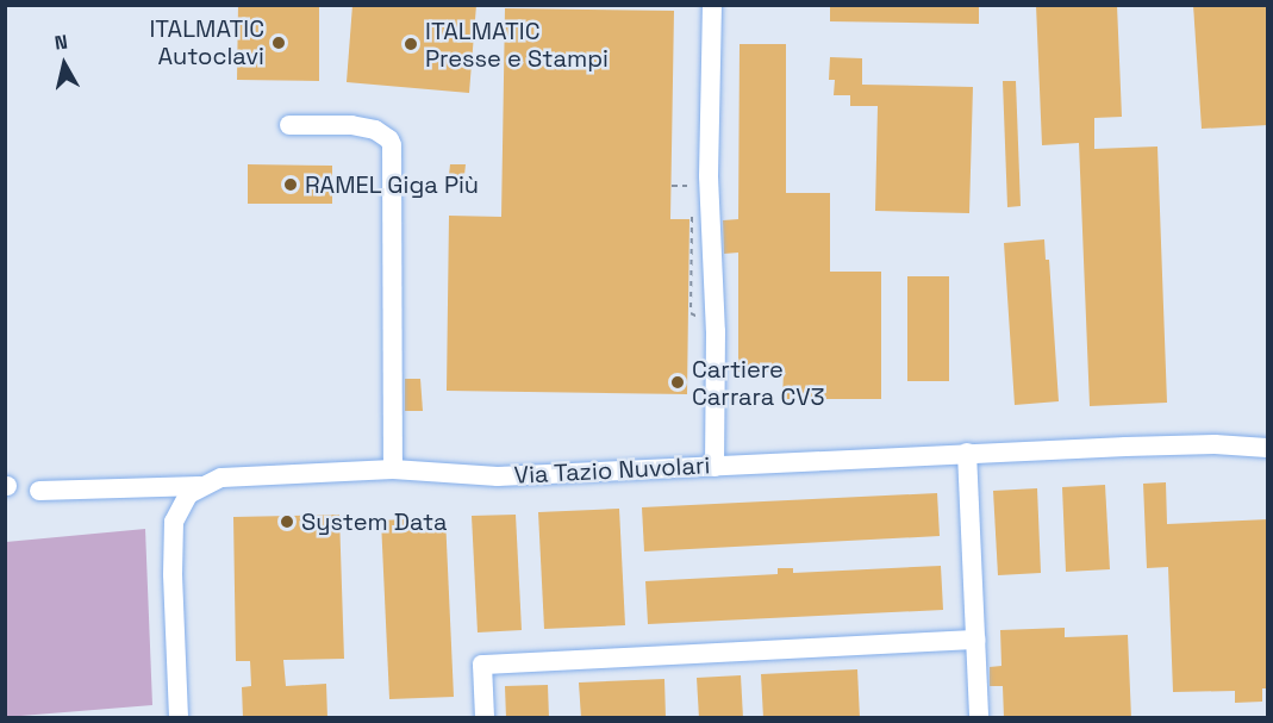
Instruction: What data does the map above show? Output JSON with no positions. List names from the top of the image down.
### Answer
{
  "streets": {
    "street": ["Via Tazio Nuvolari"]
  },
  "places": [
    "ITALMATIC Autoclavi",
    "ITALMATIC Presse e Stampi",
    "RAMEL Giga Più",
    "Cartiere Carrara CV3",
    "System Data"
  ],
  "north": "top"
}
